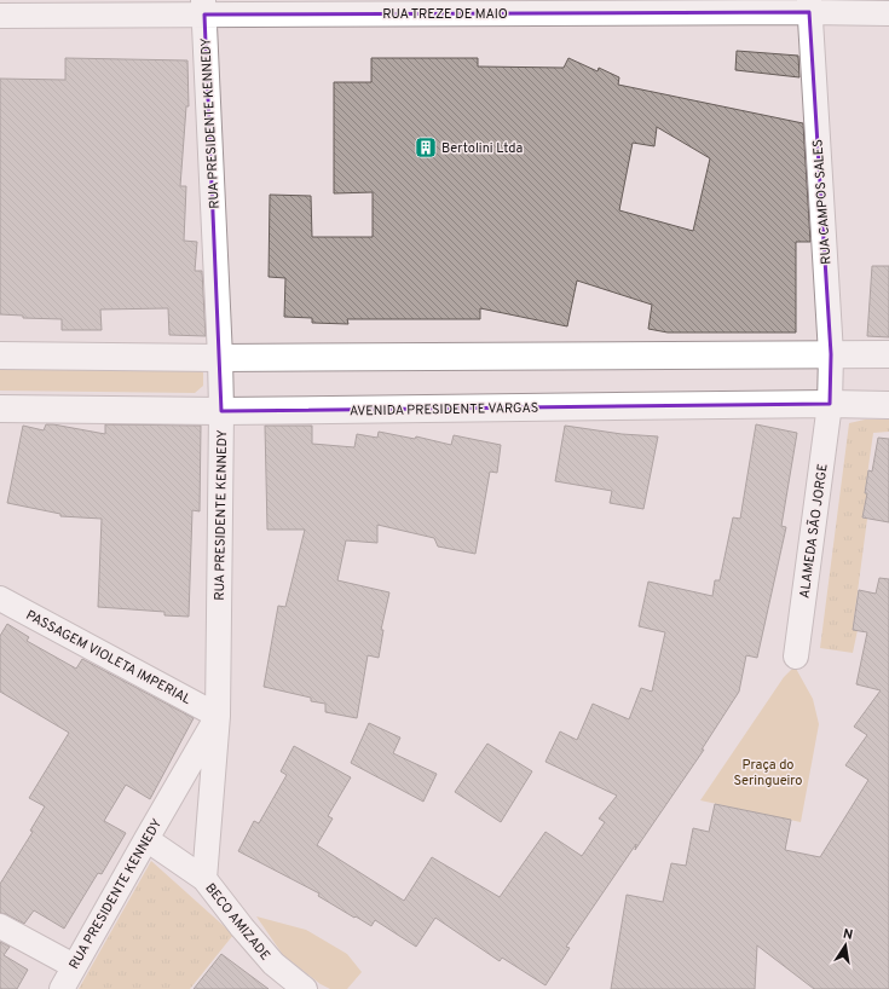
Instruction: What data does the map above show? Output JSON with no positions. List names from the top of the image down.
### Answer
{
  "streets": {
    "street": [
      "RUA TREZE DE MAIO",
      "RUA PRESIDENTE KENNEDY",
      "RUA CAMPOS SALES",
      "AVENIDA PRESIDENTE VARGAS",
      "ALAMEDA SÃO JORGE",
      "PASSAGEM VIOLETA IMPERIAL",
      "BECO AMIZADE"
    ]
  },
  "crossings": [
    ["RUA TREZE DE MAIO", "RUA PRESIDENTE KENNEDY"],
    ["RUA TREZE DE MAIO", "RUA CAMPOS SALES"],
    ["RUA PRESIDENTE KENNEDY", "AVENIDA PRESIDENTE VARGAS"],
    ["RUA PRESIDENTE KENNEDY", "PASSAGEM VIOLETA IMPERIAL"],
    ["RUA PRESIDENTE KENNEDY", "BECO AMIZADE"],
    ["RUA CAMPOS SALES", "AVENIDA PRESIDENTE VARGAS"],
    ["RUA CAMPOS SALES", "ALAMEDA SÃO JORGE"],
    ["AVENIDA PRESIDENTE VARGAS", "ALAMEDA SÃO JORGE"]
  ],
  "parks": ["Praça do Seringueiro"],
  "places": {
    "building": ["Bertolini Ltda"]
  },
  "north": "top"
}
